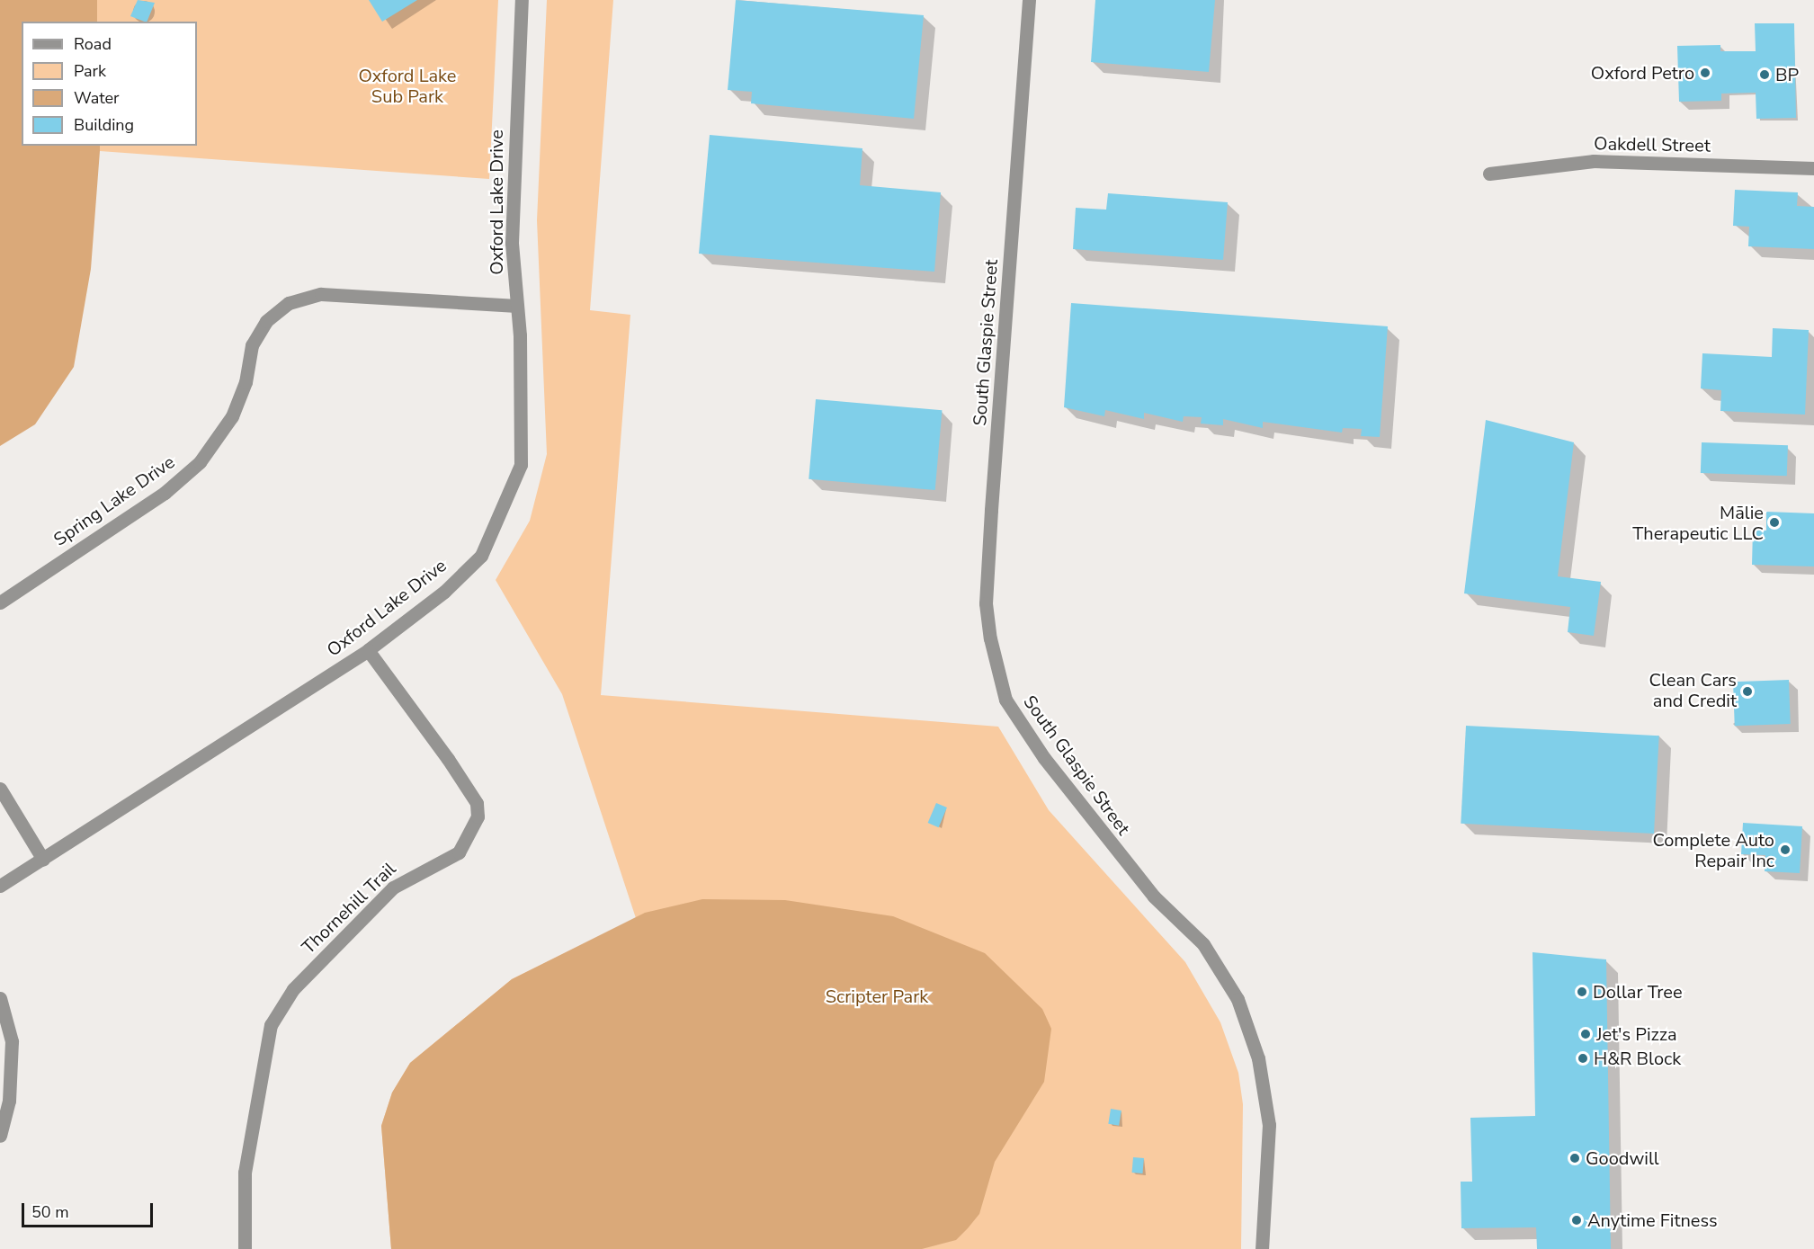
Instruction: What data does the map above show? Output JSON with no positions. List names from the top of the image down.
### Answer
{
  "streets": {
    "street": [
      "Oakdell Street",
      "Oxford Lake Drive",
      "South Glaspie Street",
      "Spring Lake Drive",
      "Thornehill Trail"
    ]
  },
  "crossings": [
    ["Oxford Lake Drive", "Spring Lake Drive"],
    ["Oxford Lake Drive", "Thornehill Trail"]
  ],
  "parks": ["Oxford Lake Sub Park", "Scripter Park"],
  "places": [
    "Oxford Petro",
    "BP",
    "Mālie Therapeutic LLC",
    "Clean Cars and Credit",
    "Complete Auto Repair Inc",
    "Dollar Tree",
    "Jet's Pizza",
    "H&R Block",
    "Goodwill",
    "Anytime Fitness"
  ],
  "legend": [
    "Road",
    "Park",
    "Water",
    "Building"
  ],
  "scale_bar": "50 m"
}
